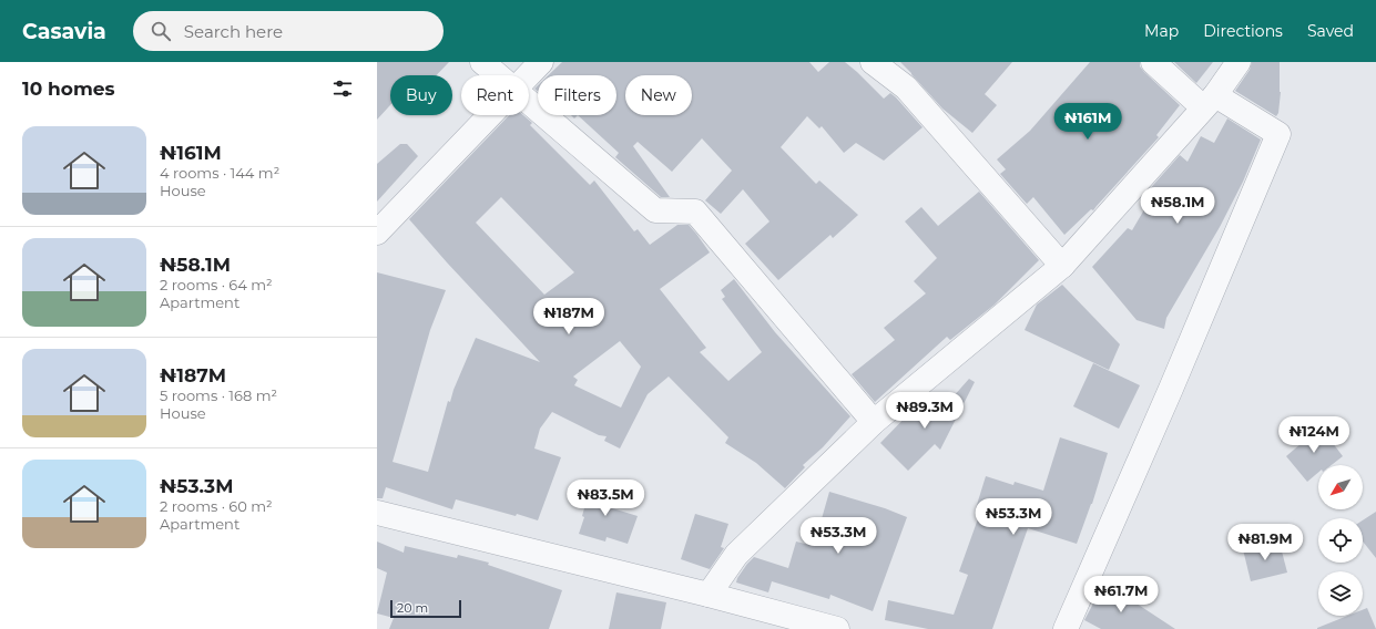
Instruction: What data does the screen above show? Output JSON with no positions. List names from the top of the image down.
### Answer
{
  "scale_bar": "20 m",
  "north": "bottom left",
  "page": {
    "header": "Casavia",
    "search": "Search here",
    "nav": ["Map", "Directions", "Saved"],
    "heading": "10 homes",
    "chip": [
      "Buy",
      "Rent",
      "Filters",
      "New"
    ],
    "price": [
      "₦161M",
      "₦58.1M",
      "₦187M",
      "₦89.3M",
      "₦124M",
      "₦83.5M",
      "₦53.3M",
      "₦53.3M",
      "₦81.9M",
      "₦61.7M"
    ],
    "list": [
      {
        "name": "₦161M",
        "note": "4 rooms · 144 m² · House"
      },
      {
        "name": "₦58.1M",
        "note": "2 rooms · 64 m² · Apartment"
      },
      {
        "name": "₦187M",
        "note": "5 rooms · 168 m² · House"
      },
      {
        "name": "₦53.3M",
        "note": "2 rooms · 60 m² · Apartment"
      }
    ],
    "scale": "20 m"
  }
}
